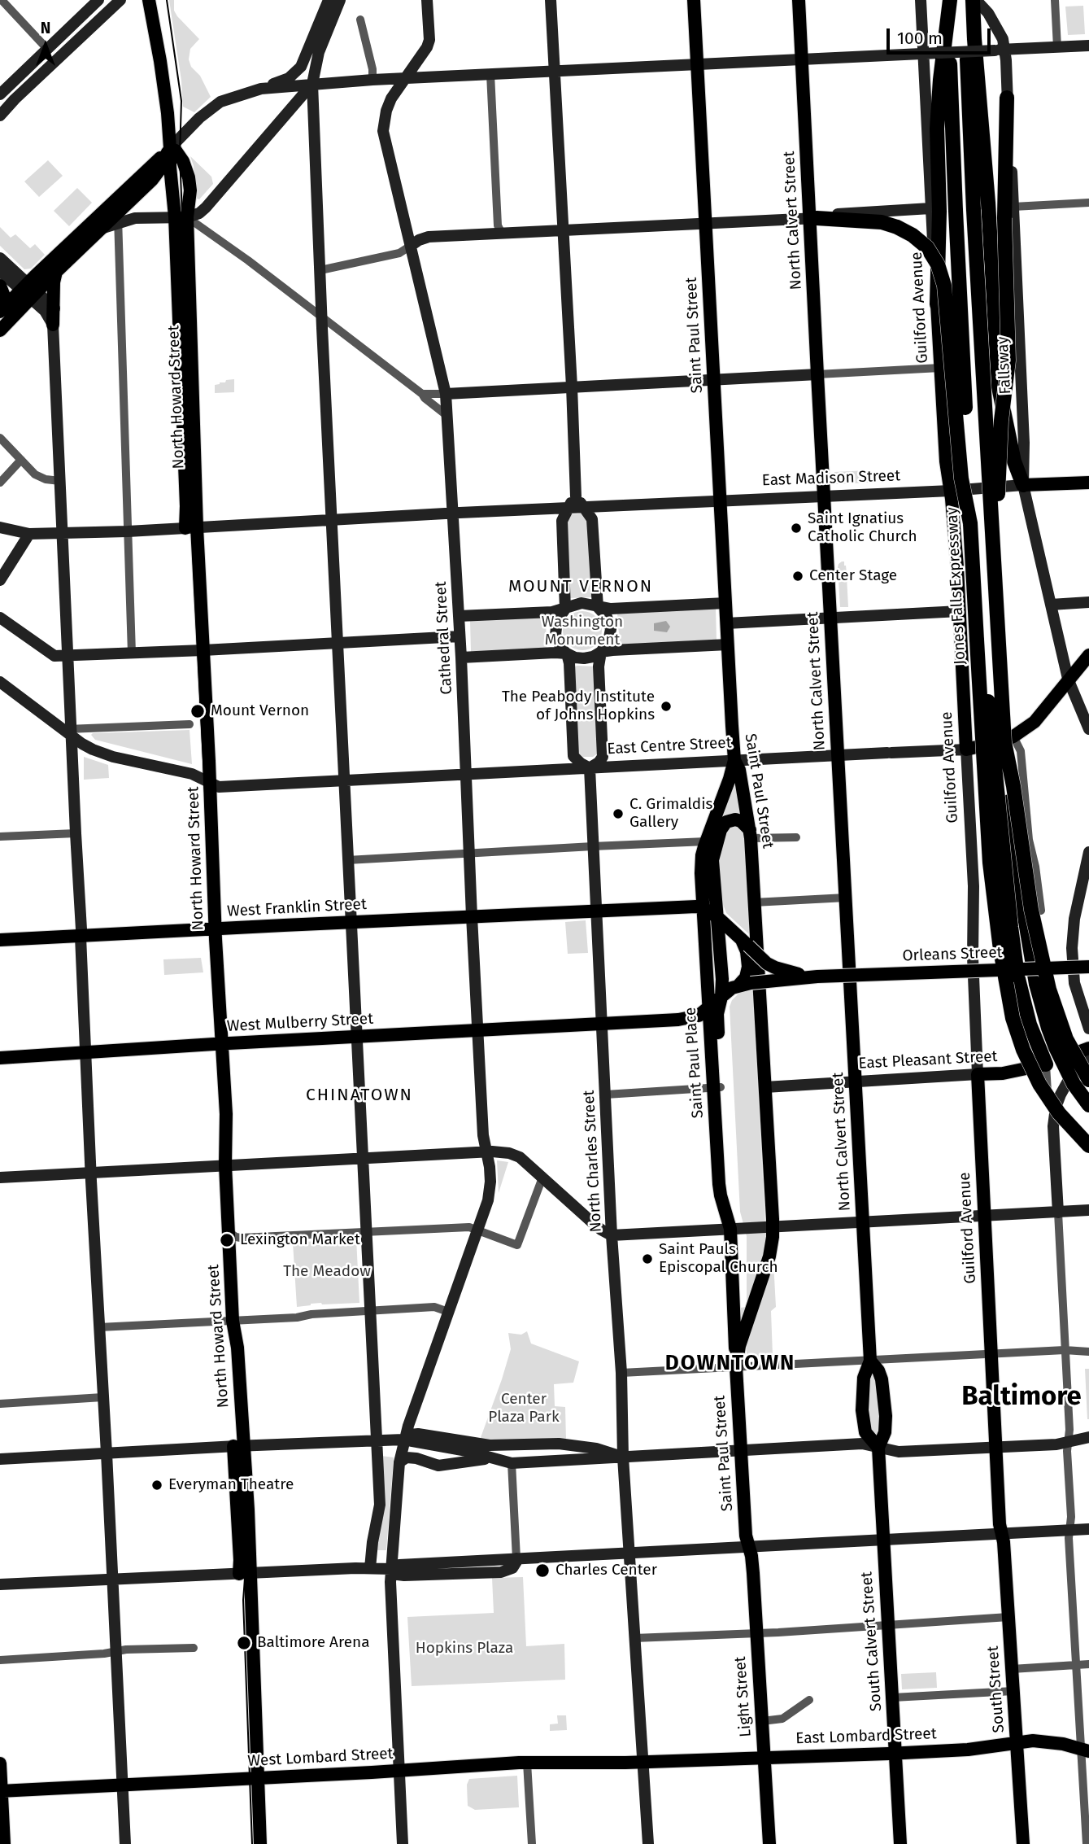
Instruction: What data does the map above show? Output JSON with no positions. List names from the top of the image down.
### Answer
{
  "streets": {
    "highway": ["Jones Falls Expressway"],
    "main road": [
      "North Calvert Street",
      "Guilford Avenue",
      "Saint Paul Street",
      "Fallsway",
      "North Howard Street",
      "East Madison Street",
      "Cathedral Street",
      "East Centre Street",
      "West Franklin Street",
      "Orleans Street",
      "West Mulberry Street",
      "East Pleasant Street",
      "Saint Paul Place",
      "North Charles Street",
      "South Calvert Street",
      "South Street",
      "Light Street",
      "East Lombard Street",
      "West Lombard Street"
    ]
  },
  "crossings": [
    ["North Calvert Street", "East Madison Street"],
    ["North Calvert Street", "East Centre Street"],
    ["North Calvert Street", "East Pleasant Street"],
    ["North Calvert Street", "South Calvert Street"],
    ["Guilford Avenue", "East Madison Street"],
    ["Guilford Avenue", "East Centre Street"],
    ["Guilford Avenue", "East Pleasant Street"],
    ["Guilford Avenue", "South Street"],
    ["Saint Paul Street", "East Madison Street"],
    ["Saint Paul Street", "East Centre Street"],
    ["Saint Paul Street", "East Pleasant Street"],
    ["Saint Paul Street", "Saint Paul Place"],
    ["Saint Paul Street", "Light Street"],
    ["Fallsway", "East Madison Street"],
    ["Fallsway", "East Centre Street"],
    ["North Howard Street", "East Madison Street"],
    ["North Howard Street", "East Centre Street"],
    ["North Howard Street", "West Franklin Street"],
    ["North Howard Street", "West Mulberry Street"],
    ["North Howard Street", "West Lombard Street"],
    ["East Madison Street", "Cathedral Street"],
    ["Cathedral Street", "East Centre Street"],
    ["Cathedral Street", "West Franklin Street"],
    ["Cathedral Street", "West Mulberry Street"],
    ["Cathedral Street", "West Lombard Street"],
    ["East Centre Street", "Saint Paul Place"],
    ["East Centre Street", "North Charles Street"],
    ["West Franklin Street", "Orleans Street"],
    ["West Franklin Street", "Saint Paul Place"],
    ["West Franklin Street", "North Charles Street"],
    ["Orleans Street", "West Mulberry Street"],
    ["Orleans Street", "Saint Paul Place"],
    ["West Mulberry Street", "Saint Paul Place"],
    ["West Mulberry Street", "North Charles Street"],
    ["North Charles Street", "East Lombard Street"],
    ["North Charles Street", "West Lombard Street"],
    ["South Calvert Street", "East Lombard Street"],
    ["South Street", "East Lombard Street"],
    ["Light Street", "East Lombard Street"],
    ["East Lombard Street", "West Lombard Street"]
  ],
  "districts": [
    "MOUNT VERNON",
    "CHINATOWN",
    "DOWNTOWN",
    "Baltimore"
  ],
  "parks": [
    "Washington Monument",
    "The Meadow",
    "Center Plaza Park",
    "Hopkins Plaza"
  ],
  "places": [
    "Saint Ignatius Catholic Church",
    "Center Stage",
    "The Peabody Institute of Johns Hopkins",
    "Mount Vernon",
    "C. Grimaldis Gallery",
    "Lexington Market",
    "Saint Pauls Episcopal Church",
    "Everyman Theatre",
    "Charles Center",
    "Baltimore Arena"
  ],
  "scale_bar": "100 m",
  "north": "top"
}
